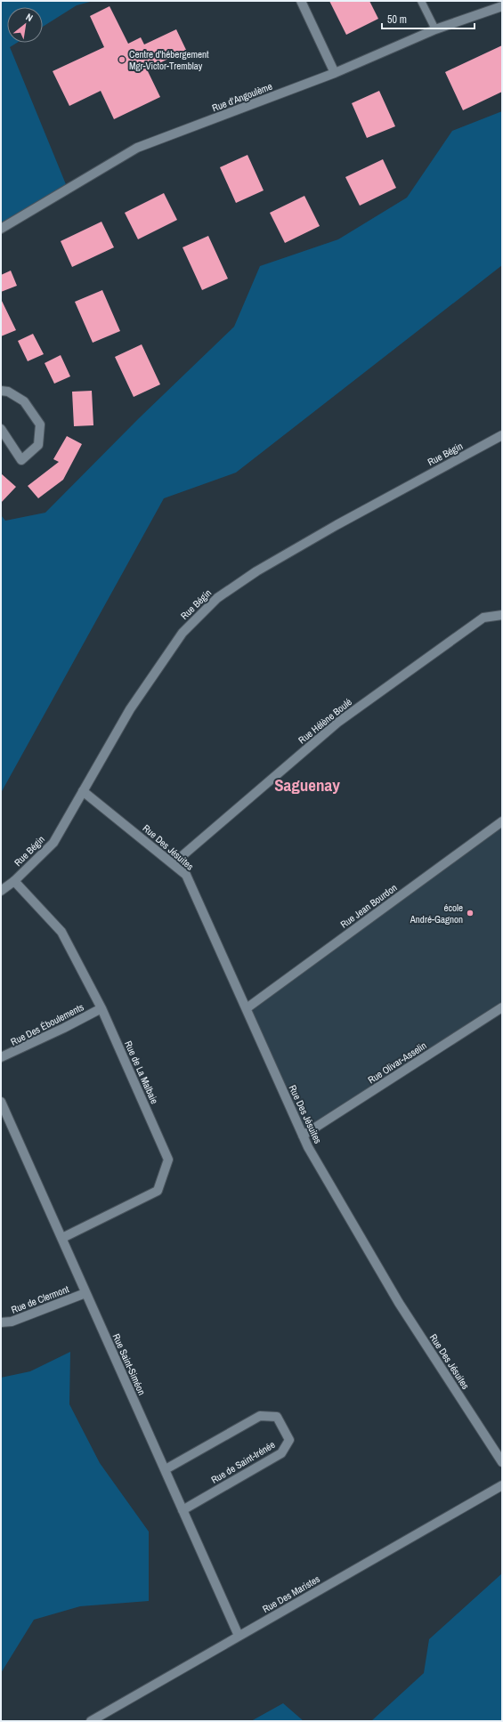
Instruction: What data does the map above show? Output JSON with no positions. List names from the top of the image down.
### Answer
{
  "streets": {
    "street": [
      "Rue d'Angoulème",
      "Rue Bégin",
      "Rue Hélène Boulé",
      "Rue Des Jésuites",
      "Rue Jean Bourdon",
      "Rue Des Éboulements",
      "Rue Olivar-Asselin",
      "Rue de La Malbaie",
      "Rue de Clermont",
      "Rue Saint-Siméon",
      "Rue de Saint-Irénée",
      "Rue Des Maristes"
    ]
  },
  "crossings": [
    ["Rue Bégin", "Rue Des Jésuites"],
    ["Rue Bégin", "Rue de La Malbaie"],
    ["Rue Hélène Boulé", "Rue Des Jésuites"],
    ["Rue Des Jésuites", "Rue Jean Bourdon"],
    ["Rue Des Jésuites", "Rue Olivar-Asselin"],
    ["Rue Des Éboulements", "Rue de La Malbaie"],
    ["Rue de La Malbaie", "Rue Saint-Siméon"],
    ["Rue de Clermont", "Rue Saint-Siméon"],
    ["Rue Saint-Siméon", "Rue de Saint-Irénée"],
    ["Rue Saint-Siméon", "Rue Des Maristes"]
  ],
  "districts": ["Saguenay"],
  "places": ["Centre d'hébergement Mgr-Victor-Tremblay", "école André-Gagnon"],
  "scale_bar": "50 m",
  "north": "top right"
}
